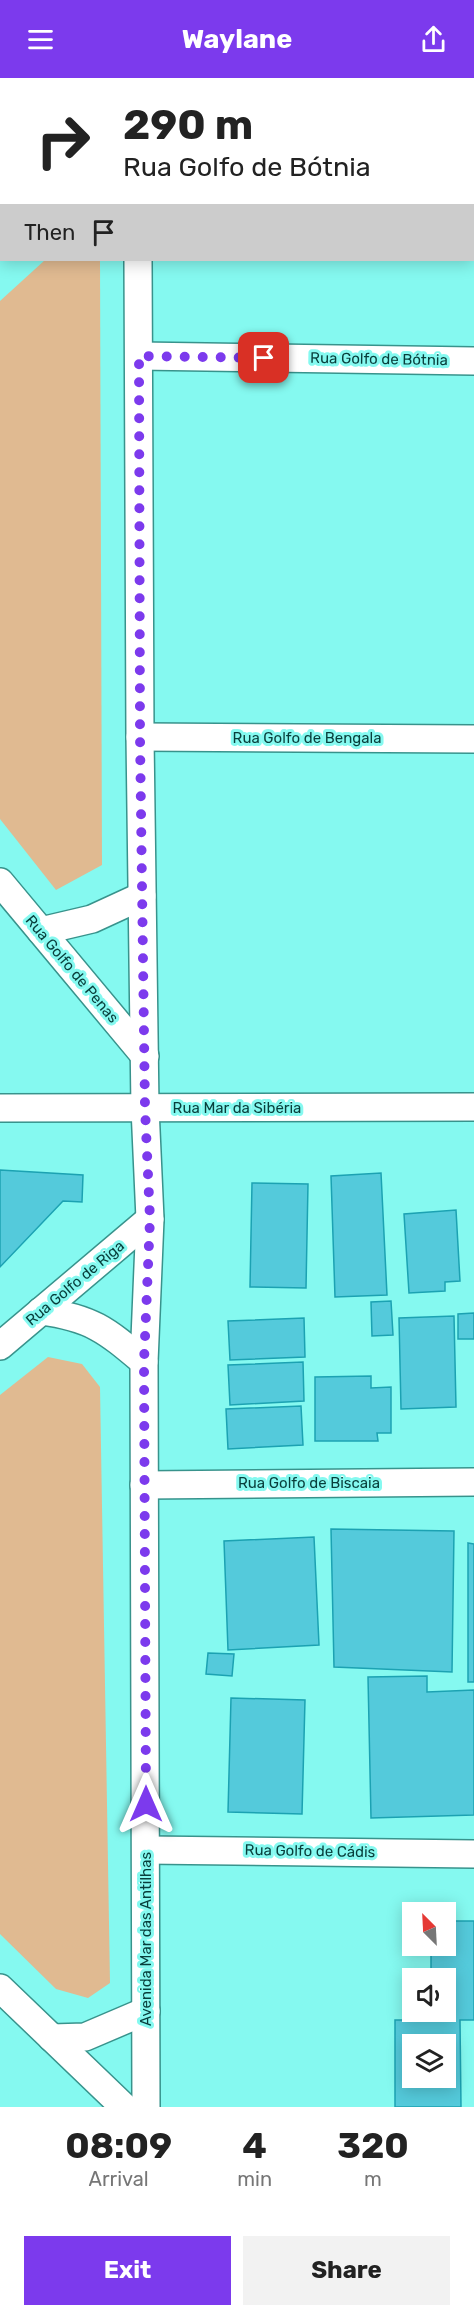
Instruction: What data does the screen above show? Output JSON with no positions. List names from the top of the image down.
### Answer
{
  "streets": {
    "street": [
      "Rua Golfo de Bótnia",
      "Rua Golfo de Bengala",
      "Rua Golfo de Penas",
      "Rua Mar da Sibéria",
      "Rua Golfo de Riga",
      "Rua Golfo de Biscaia",
      "Rua Golfo de Cádis",
      "Avenida Mar das Antilhas"
    ]
  },
  "crossings": [
    ["Rua Golfo de Bótnia", "Avenida Mar das Antilhas"],
    ["Rua Golfo de Bengala", "Avenida Mar das Antilhas"],
    ["Rua Golfo de Penas", "Avenida Mar das Antilhas"],
    ["Rua Mar da Sibéria", "Avenida Mar das Antilhas"],
    ["Rua Golfo de Riga", "Avenida Mar das Antilhas"],
    ["Rua Golfo de Biscaia", "Avenida Mar das Antilhas"],
    ["Rua Golfo de Cádis", "Avenida Mar das Antilhas"]
  ],
  "north": "top left",
  "page": {
    "header": "Waylane",
    "turn": ["290 m", "Rua Golfo de Bótnia"],
    "then": "Then",
    "eta": [
      "08:09",
      "Arrival",
      "4",
      "min",
      "320",
      "m"
    ],
    "buttons": ["Exit", "Share"]
  }
}
